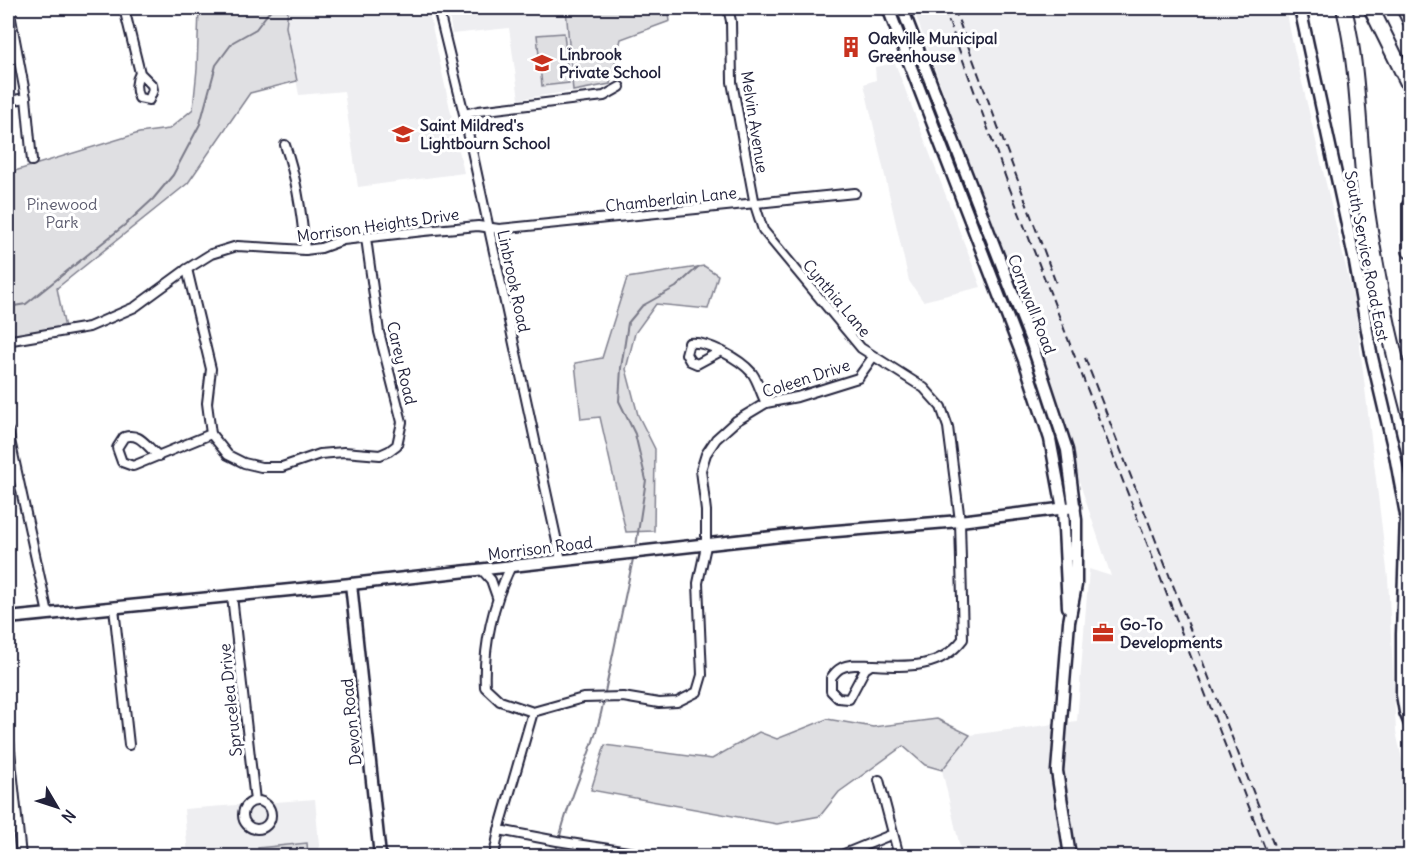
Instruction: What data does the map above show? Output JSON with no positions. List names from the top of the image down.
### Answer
{
  "streets": {
    "street": [
      "Melvin Avenue",
      "Chamberlain Lane",
      "Morrison Heights Drive",
      "South Service Road East",
      "Linbrook Road",
      "Cynthia Lane",
      "Cornwall Road",
      "Carey Road",
      "Coleen Drive",
      "Morrison Road",
      "Sprucelea Drive",
      "Devon Road"
    ]
  },
  "crossings": [
    ["Melvin Avenue", "Chamberlain Lane"],
    ["Melvin Avenue", "Cynthia Lane"],
    ["Chamberlain Lane", "Morrison Heights Drive"],
    ["Chamberlain Lane", "Linbrook Road"],
    ["Chamberlain Lane", "Cynthia Lane"],
    ["Morrison Heights Drive", "Linbrook Road"],
    ["Morrison Heights Drive", "Carey Road"],
    ["Linbrook Road", "Morrison Road"],
    ["Cynthia Lane", "Coleen Drive"],
    ["Cynthia Lane", "Morrison Road"],
    ["Cornwall Road", "Morrison Road"],
    ["Coleen Drive", "Morrison Road"],
    ["Morrison Road", "Sprucelea Drive"],
    ["Morrison Road", "Devon Road"]
  ],
  "parks": ["Pinewood Park"],
  "places": {
    "building": ["Oakville Municipal Greenhouse"],
    "school or university": ["Linbrook Private School", "Saint Mildred's Lightbourn School"],
    "office": ["Go-To Developments"]
  },
  "north": "bottom right"
}
